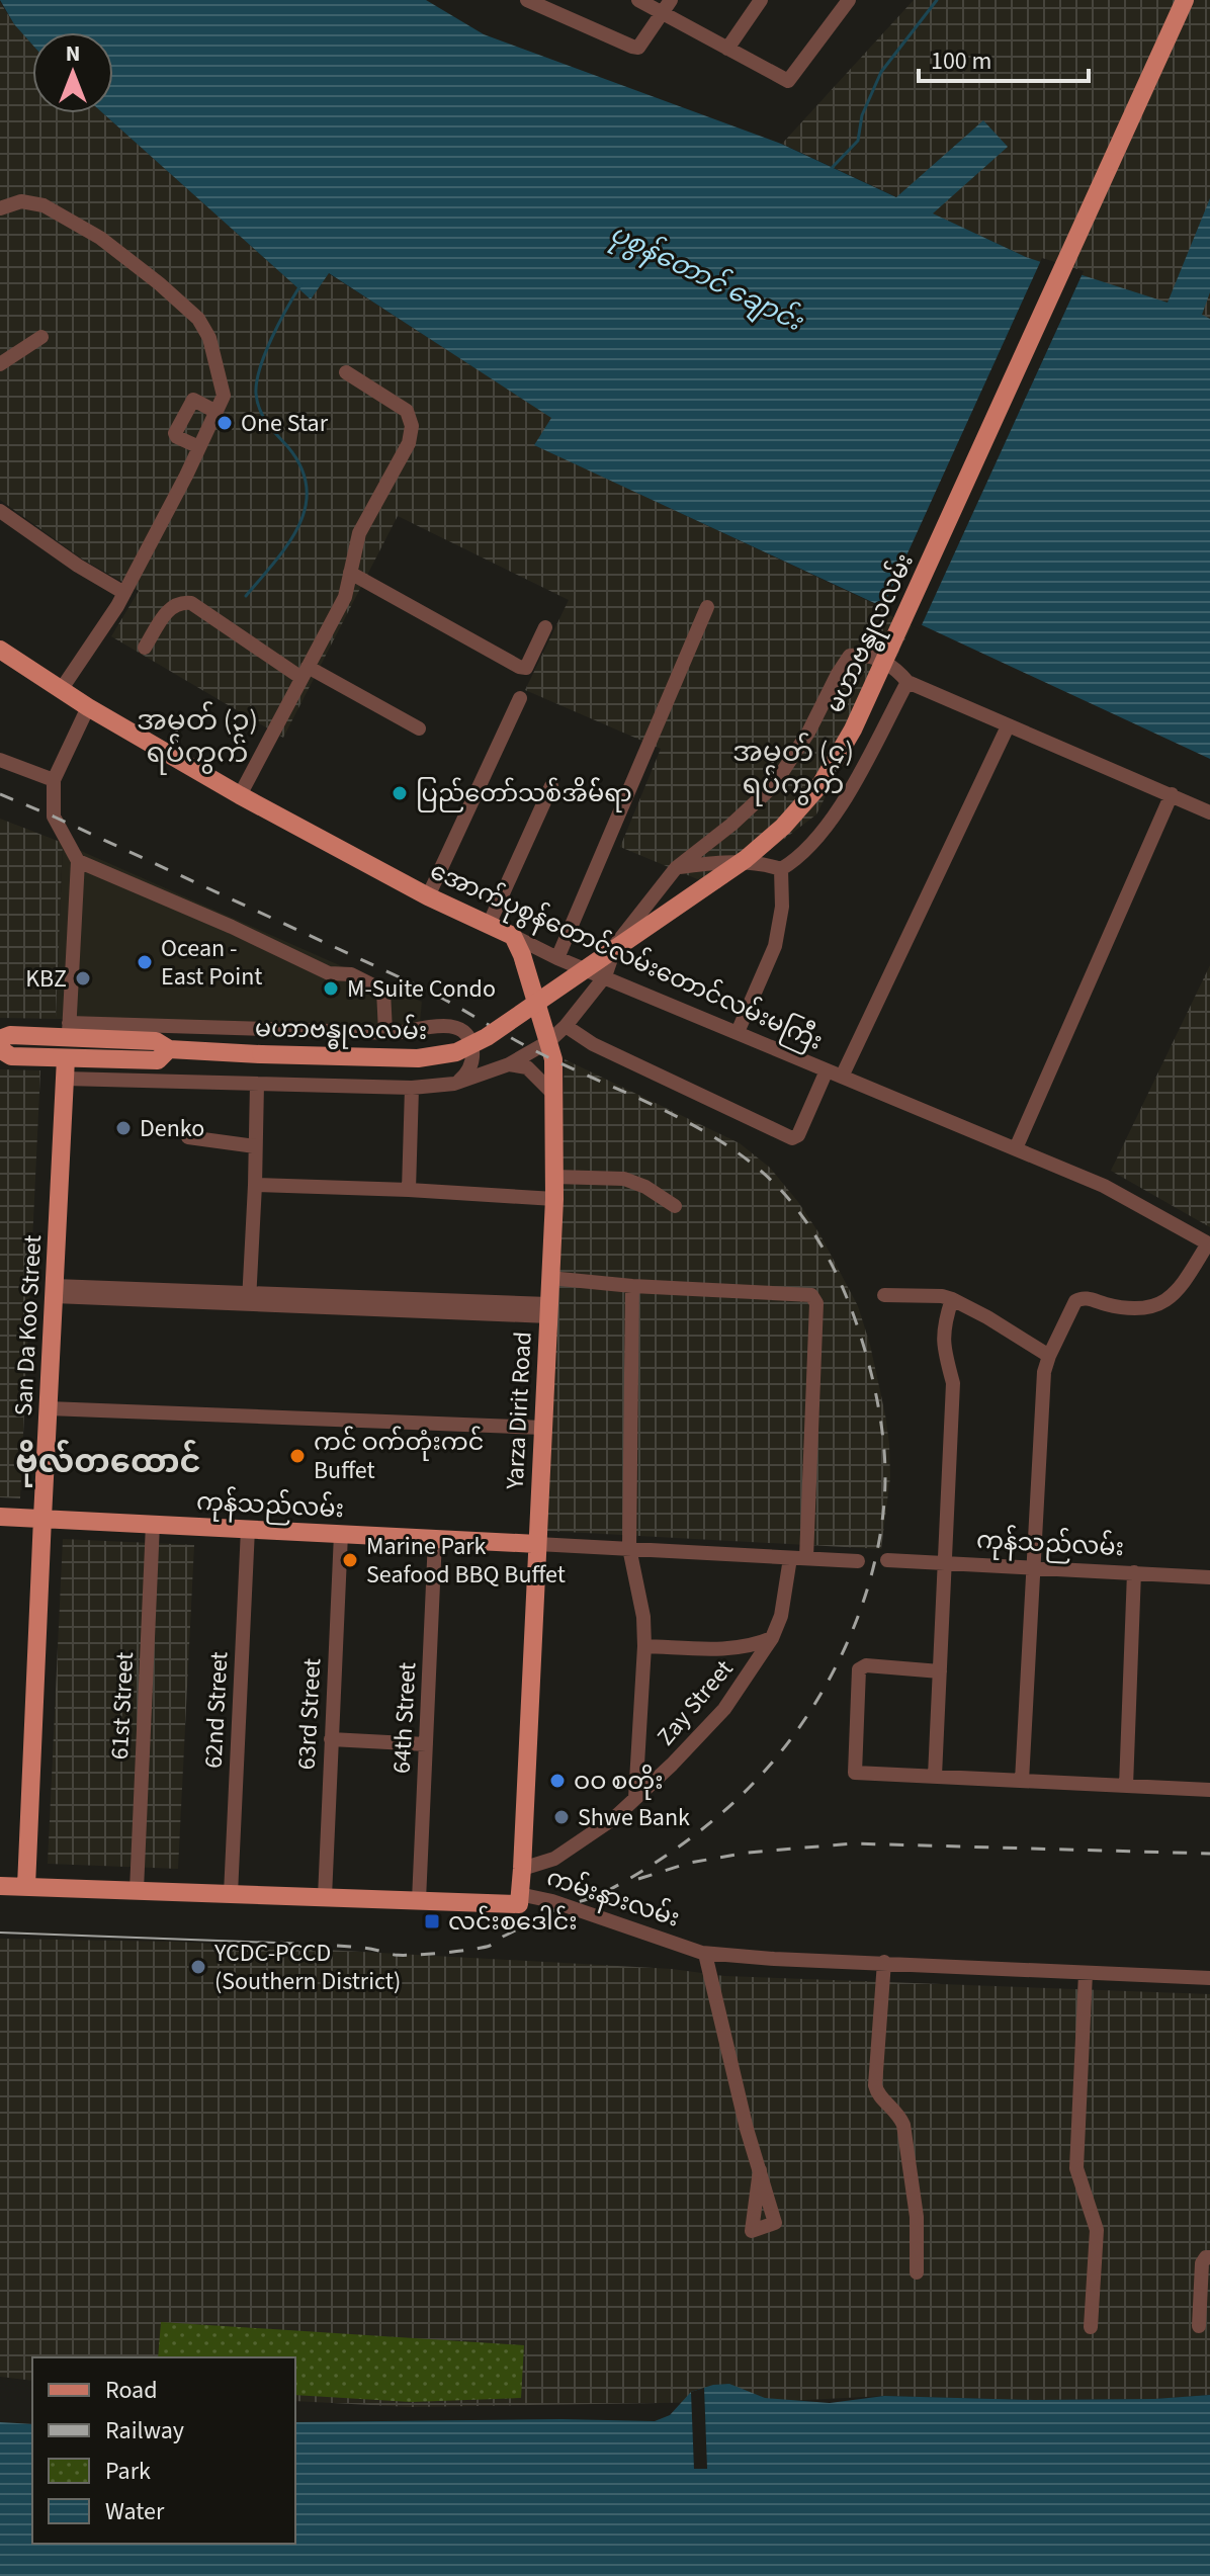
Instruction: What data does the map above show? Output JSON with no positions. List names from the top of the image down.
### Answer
{
  "streets": {
    "main road": [
      "မဟာဗန္ဓုလလမ်း",
      "အောက်ပုစွန်တောင်လမ်းတောင်လမ်းမကြီး",
      "San Da Koo Street",
      "Yarza Dirit Road",
      "ကုန်သည်လမ်း",
      "ကမ်းနားလမ်း"
    ],
    "street": [
      "Zay Street",
      "61st Street",
      "62nd Street",
      "63rd Street",
      "64th Street"
    ]
  },
  "crossings": [
    ["မဟာဗန္ဓုလလမ်း", "San Da Koo Street"],
    ["အောက်ပုစွန်တောင်လမ်းတောင်လမ်းမကြီး", "Yarza Dirit Road"],
    ["San Da Koo Street", "ကုန်သည်လမ်း"],
    ["San Da Koo Street", "ကမ်းနားလမ်း"],
    ["Yarza Dirit Road", "ကုန်သည်လမ်း"],
    ["Yarza Dirit Road", "Zay Street"],
    ["Yarza Dirit Road", "ကမ်းနားလမ်း"],
    ["ကုန်သည်လမ်း", "61st Street"],
    ["ကုန်သည်လမ်း", "62nd Street"],
    ["ကုန်သည်လမ်း", "63rd Street"],
    ["ကုန်သည်လမ်း", "64th Street"],
    ["61st Street", "ကမ်းနားလမ်း"],
    ["62nd Street", "ကမ်းနားလမ်း"],
    ["63rd Street", "ကမ်းနားလမ်း"],
    ["64th Street", "ကမ်းနားလမ်း"]
  ],
  "districts": ["အမှတ် (၃) ရပ်ကွက်", "အမှတ် (၄) ရပ်ကွက်", "ဗိုလ်တထောင်"],
  "water": ["ပုစွန်တောင် ချောင်း"],
  "places": {
    "other": [
      "One Star",
      "ပြည်တော်သစ်အိမ််ရာ",
      "Ocean - East Point",
      "KBZ",
      "M-Suite Condo",
      "Denko",
      "ကင် ဝက်တုံးကင် Buffet",
      "Marine Park Seafood BBQ Buffet",
      "ဝဝ စတိုး",
      "Shwe Bank",
      "YCDC-PCCD (Southern District)"
    ],
    "transit": ["လင်းစဒေါင်း"]
  },
  "legend": [
    "Road",
    "Railway",
    "Park",
    "Water"
  ],
  "scale_bar": "100 m",
  "north": "top"
}
